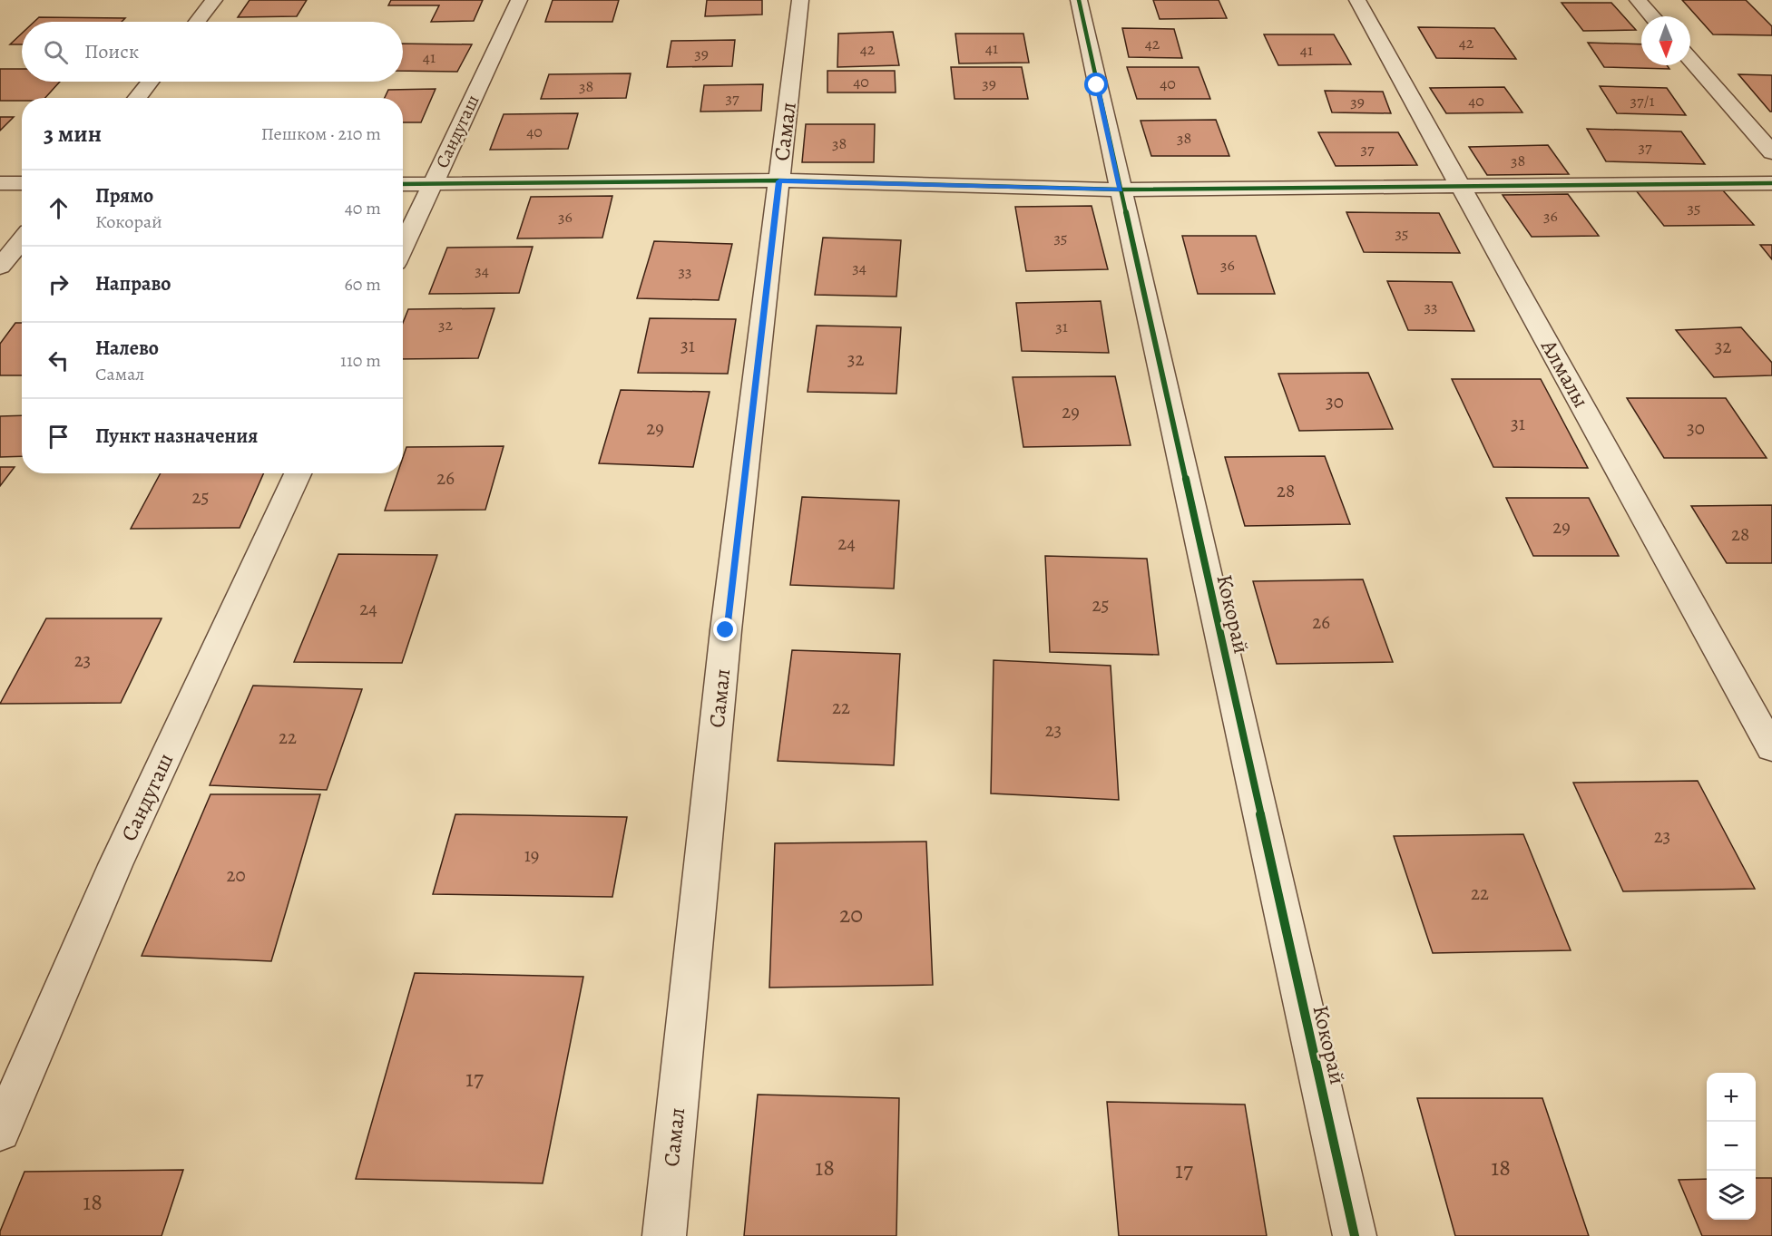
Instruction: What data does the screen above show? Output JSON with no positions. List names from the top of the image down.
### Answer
{
  "streets": {
    "street": [
      "Сандугаш",
      "Самал",
      "Алмалы",
      "Кокорай"
    ]
  },
  "house_numbers": [
    "42",
    "42",
    "41",
    "42",
    "41",
    "39",
    "41",
    "40",
    "39",
    "40",
    "38",
    "37",
    "40",
    "37/1",
    "39",
    "40",
    "38",
    "38",
    "37",
    "37",
    "38",
    "35",
    "36",
    "36",
    "35",
    "35",
    "36",
    "34",
    "34",
    "33",
    "33",
    "32",
    "31",
    "31",
    "32",
    "32",
    "30",
    "29",
    "31",
    "29",
    "30",
    "26",
    "28",
    "25",
    "29",
    "28",
    "24",
    "25",
    "24",
    "26",
    "23",
    "22",
    "23",
    "22",
    "23",
    "19",
    "20",
    "22",
    "20",
    "17",
    "18",
    "18",
    "17",
    "18"
  ],
  "north": "bottom",
  "page": {
    "search": "Поиск",
    "heading": ["3 мин", "Пешком · 210 m"],
    "list": [
      ["Прямо", "Кокорай", "40 m"],
      ["Направо", "60 m"],
      ["Налево", "Самал", "110 m"],
      "Пункт назначения"
    ],
    "map_buttons": ["+", "−"]
  }
}
